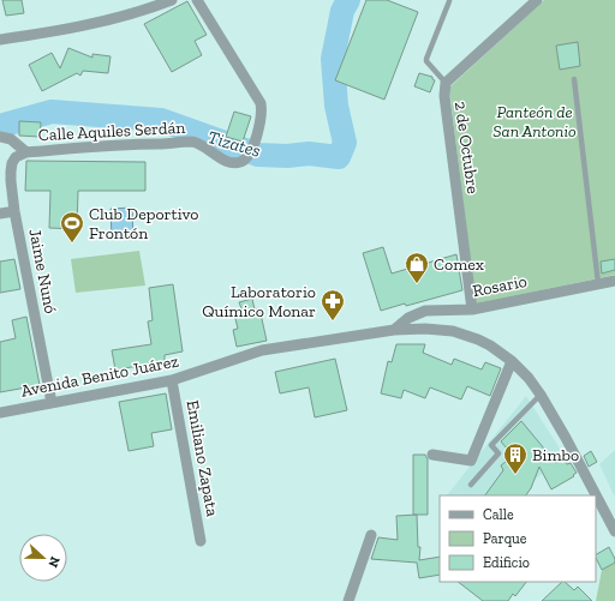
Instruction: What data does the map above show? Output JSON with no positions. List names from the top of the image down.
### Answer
{
  "streets": {
    "street": [
      "Calle Aquiles Serdán",
      "2 de Octubre",
      "Jaime Nunó",
      "Rosario",
      "Avenida Benito Juárez",
      "Emiliano Zapata"
    ]
  },
  "crossings": [
    ["Calle Aquiles Serdán", "Jaime Nunó"],
    ["2 de Octubre", "Rosario"],
    ["Jaime Nunó", "Avenida Benito Juárez"],
    ["Rosario", "Avenida Benito Juárez"],
    ["Avenida Benito Juárez", "Emiliano Zapata"]
  ],
  "water": ["Tizates"],
  "parks": ["Panteón de San Antonio"],
  "places": {
    "sports": ["Club Deportivo Frontón"],
    "shop": ["Comex"],
    "pharmacy": ["Laboratorio Químico Monar"],
    "building": ["Bimbo"]
  },
  "legend": ["Calle", "Parque", "Edificio"],
  "north": "right"
}
